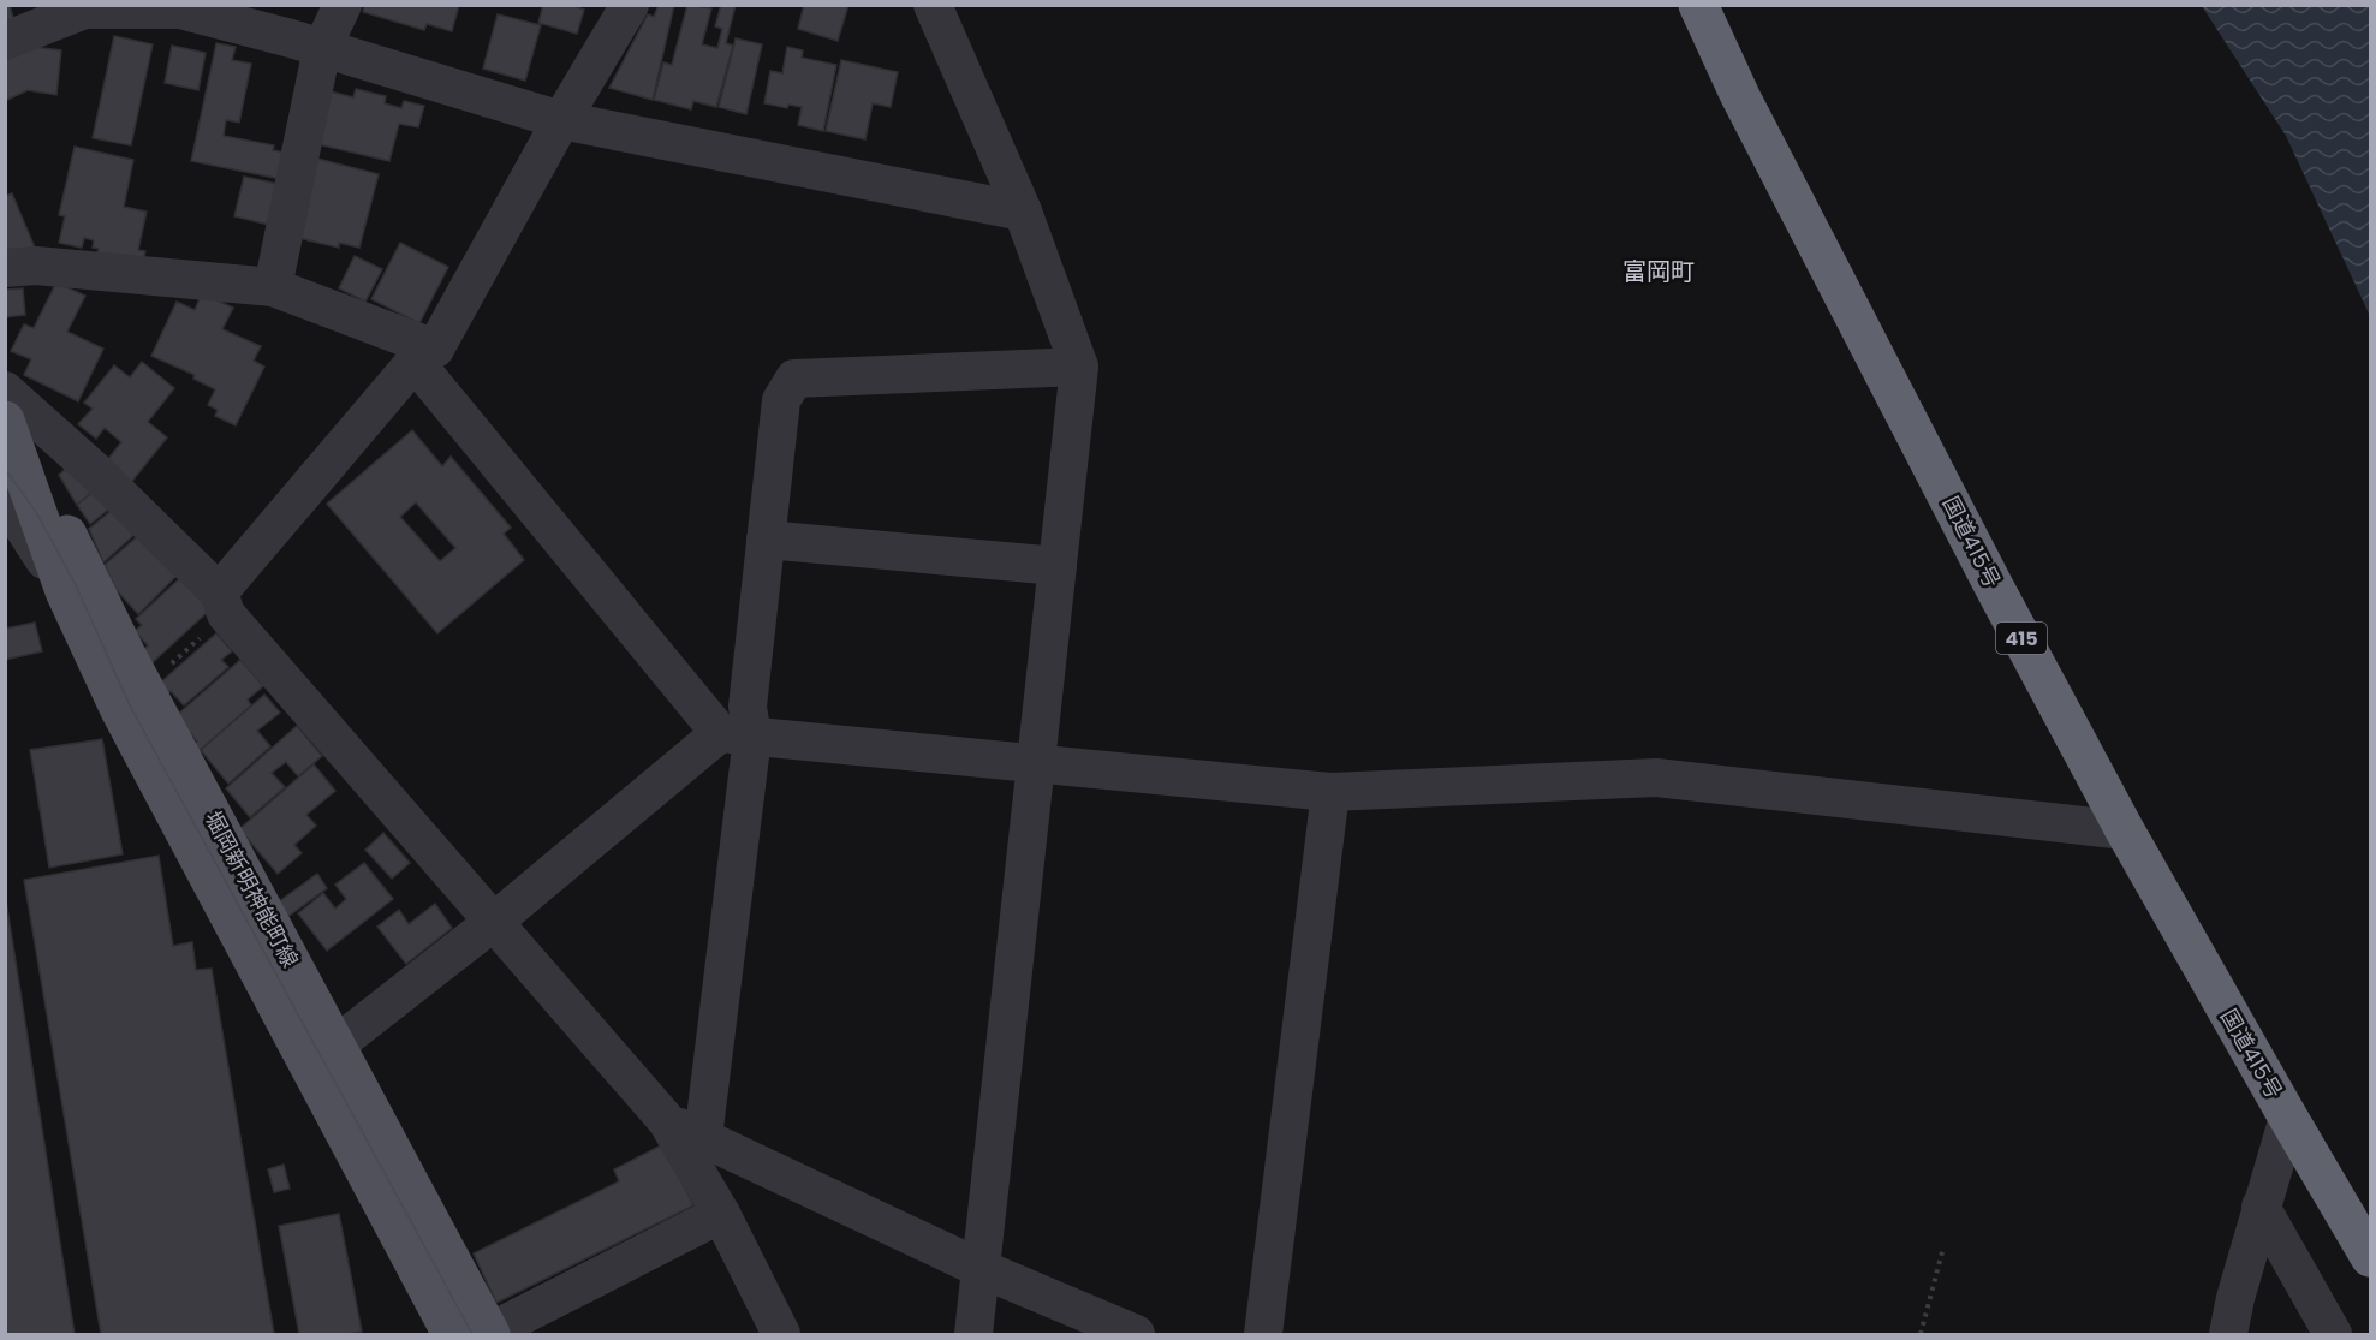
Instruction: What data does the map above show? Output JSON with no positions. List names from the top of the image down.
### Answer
{
  "streets": {
    "highway": ["国道415号", "415"],
    "main road": ["堀岡新明神能町線"]
  },
  "districts": ["富岡町"]
}
